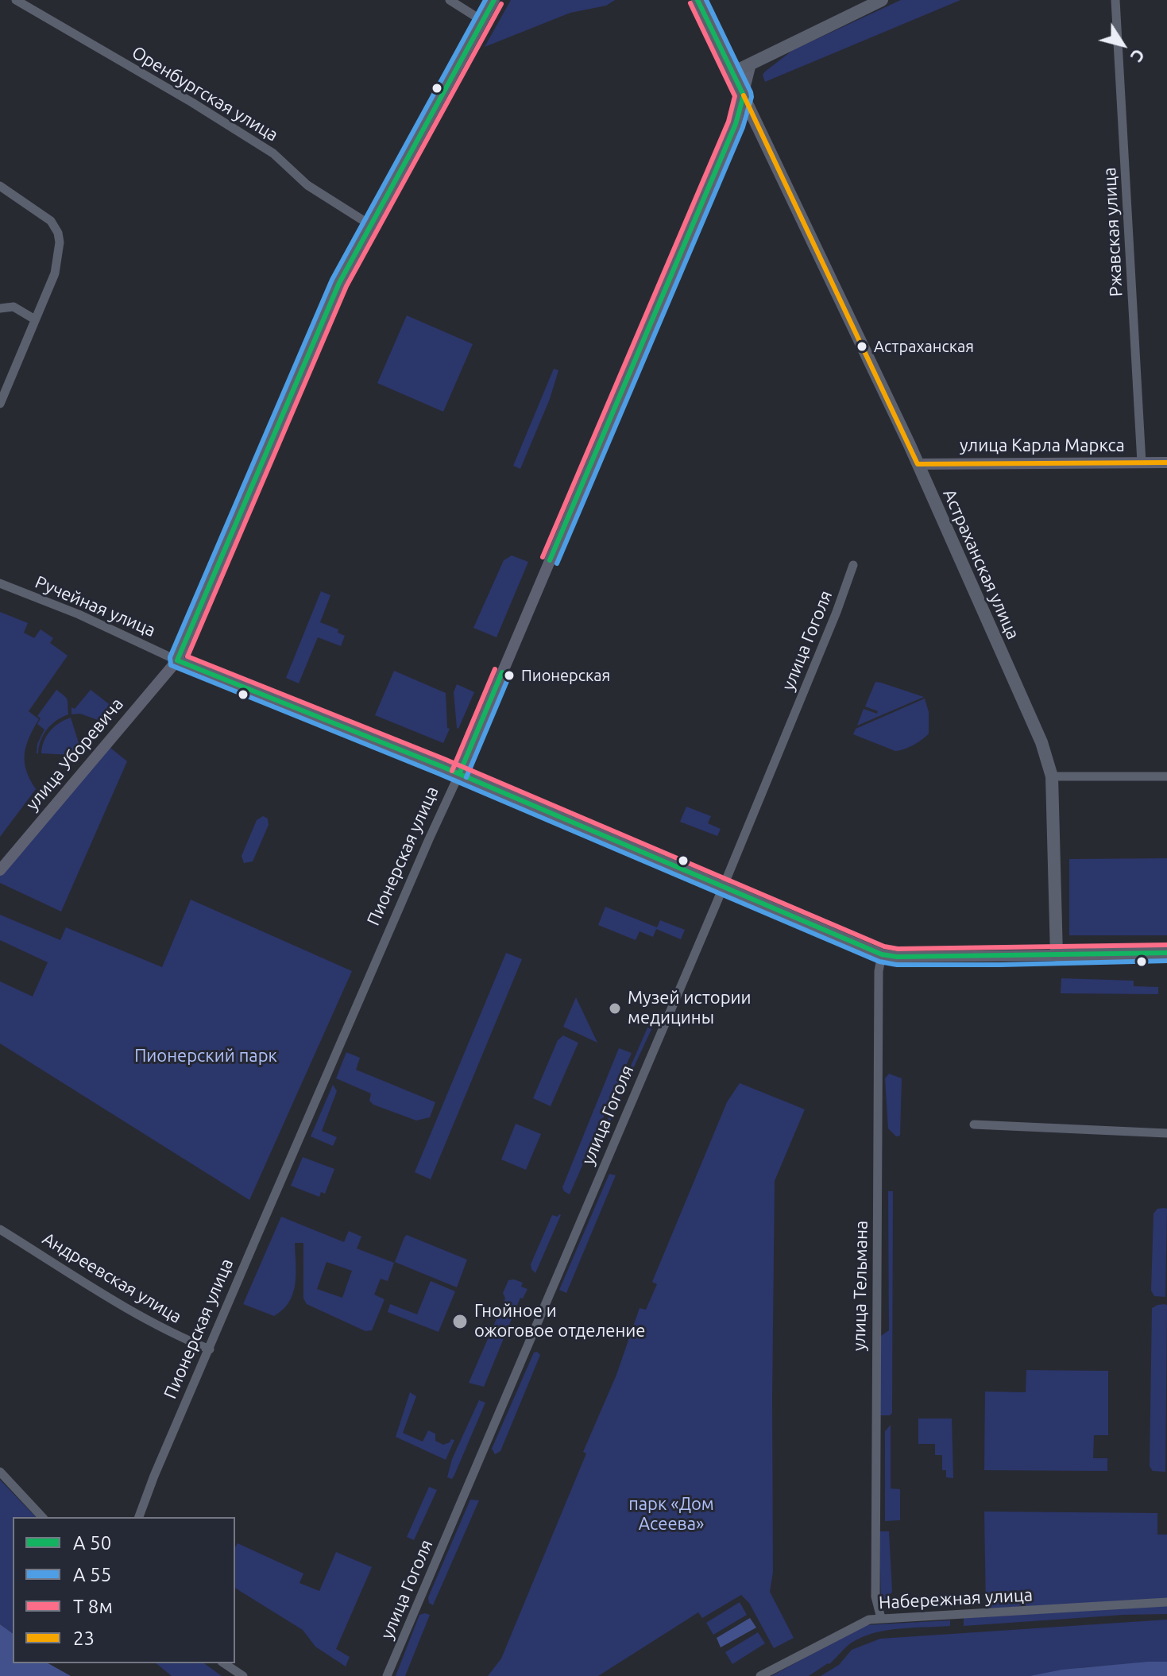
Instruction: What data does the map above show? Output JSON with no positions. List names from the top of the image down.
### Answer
{
  "streets": {
    "main road": [
      "улица Карла Маркса",
      "Астраханская улица",
      "улица Уборевича",
      "Пионерская улица"
    ],
    "street": [
      "Оренбургская улица",
      "Ржавская улица",
      "Ручейная улица",
      "улица Гоголя",
      "Андреевская улица",
      "улица Тельмана",
      "Набережная улица"
    ]
  },
  "crossings": [
    ["Оренбургская улица", "улица Уборевича"],
    ["Ржавская улица", "улица Карла Маркса"],
    ["улица Карла Маркса", "Астраханская улица"],
    ["Астраханская улица", "Пионерская улица"],
    ["Ручейная улица", "улица Уборевича"],
    ["Пионерская улица", "Андреевская улица"],
    ["улица Тельмана", "Набережная улица"]
  ],
  "parks": ["Пионерский парк", "парк «Дом Асеева»"],
  "places": [
    "Астраханская",
    "Пионерская",
    "Музей истории медицины",
    "Гнойное и ожоговое отделение"
  ],
  "lines": ["transit line 23"],
  "legend": [
    "А 50",
    "А 55",
    "Т 8м",
    "23"
  ],
  "north": "bottom right"
}
